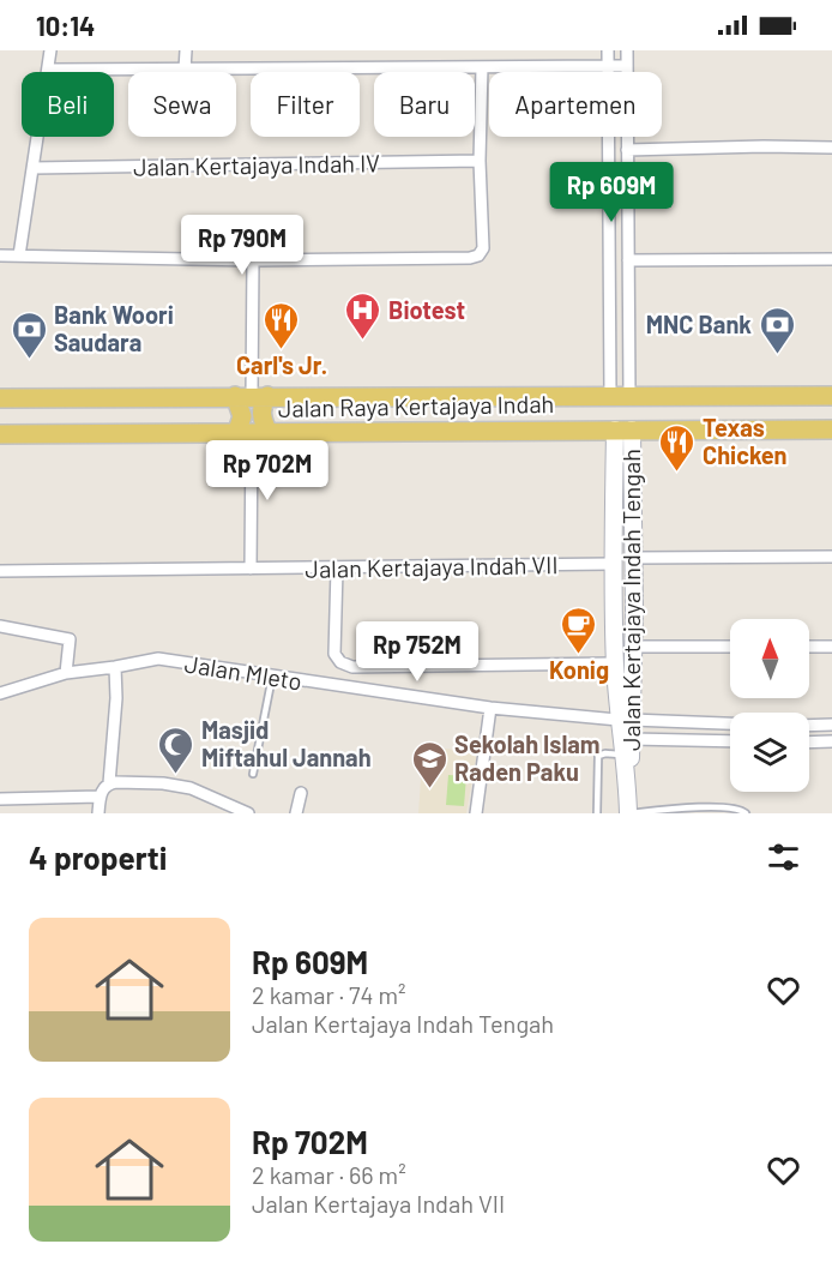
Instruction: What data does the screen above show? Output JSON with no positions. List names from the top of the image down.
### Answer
{
  "streets": {
    "main road": ["Jalan Raya Kertajaya Indah", "Jalan Kertajaya Indah Tengah"],
    "street": ["Jalan Kertajaya Indah IV", "Jalan Kertajaya Indah VII", "Jalan Mleto"]
  },
  "crossings": [
    ["Jalan Raya Kertajaya Indah", "Jalan Kertajaya Indah Tengah"],
    ["Jalan Kertajaya Indah VII", "Jalan Kertajaya Indah Tengah"],
    ["Jalan Kertajaya Indah Tengah", "Jalan Mleto"]
  ],
  "places": {
    "hospital": ["Biotest"],
    "restaurant": ["Carl's Jr.", "Texas Chicken"],
    "bank": ["MNC Bank", "Bank Woori Saudara"],
    "cafe": ["Konig"],
    "mosque": ["Masjid Miftahul Jannah"],
    "school or university": ["Sekolah Islam Raden Paku"]
  },
  "north": "top",
  "page": {
    "status": "10:14",
    "chip": [
      "Beli",
      "Sewa",
      "Filter",
      "Baru",
      "Apartemen"
    ],
    "price": [
      "Rp 609M",
      "Rp 790M",
      "Rp 702M",
      "Rp 752M"
    ],
    "heading": "4 properti",
    "list": [
      {
        "name": "Rp 609M",
        "note": "2 kamar · 74 m² · Jalan Kertajaya Indah Tengah"
      },
      {
        "name": "Rp 702M",
        "note": "2 kamar · 66 m² · Jalan Kertajaya Indah VII"
      }
    ]
  }
}
